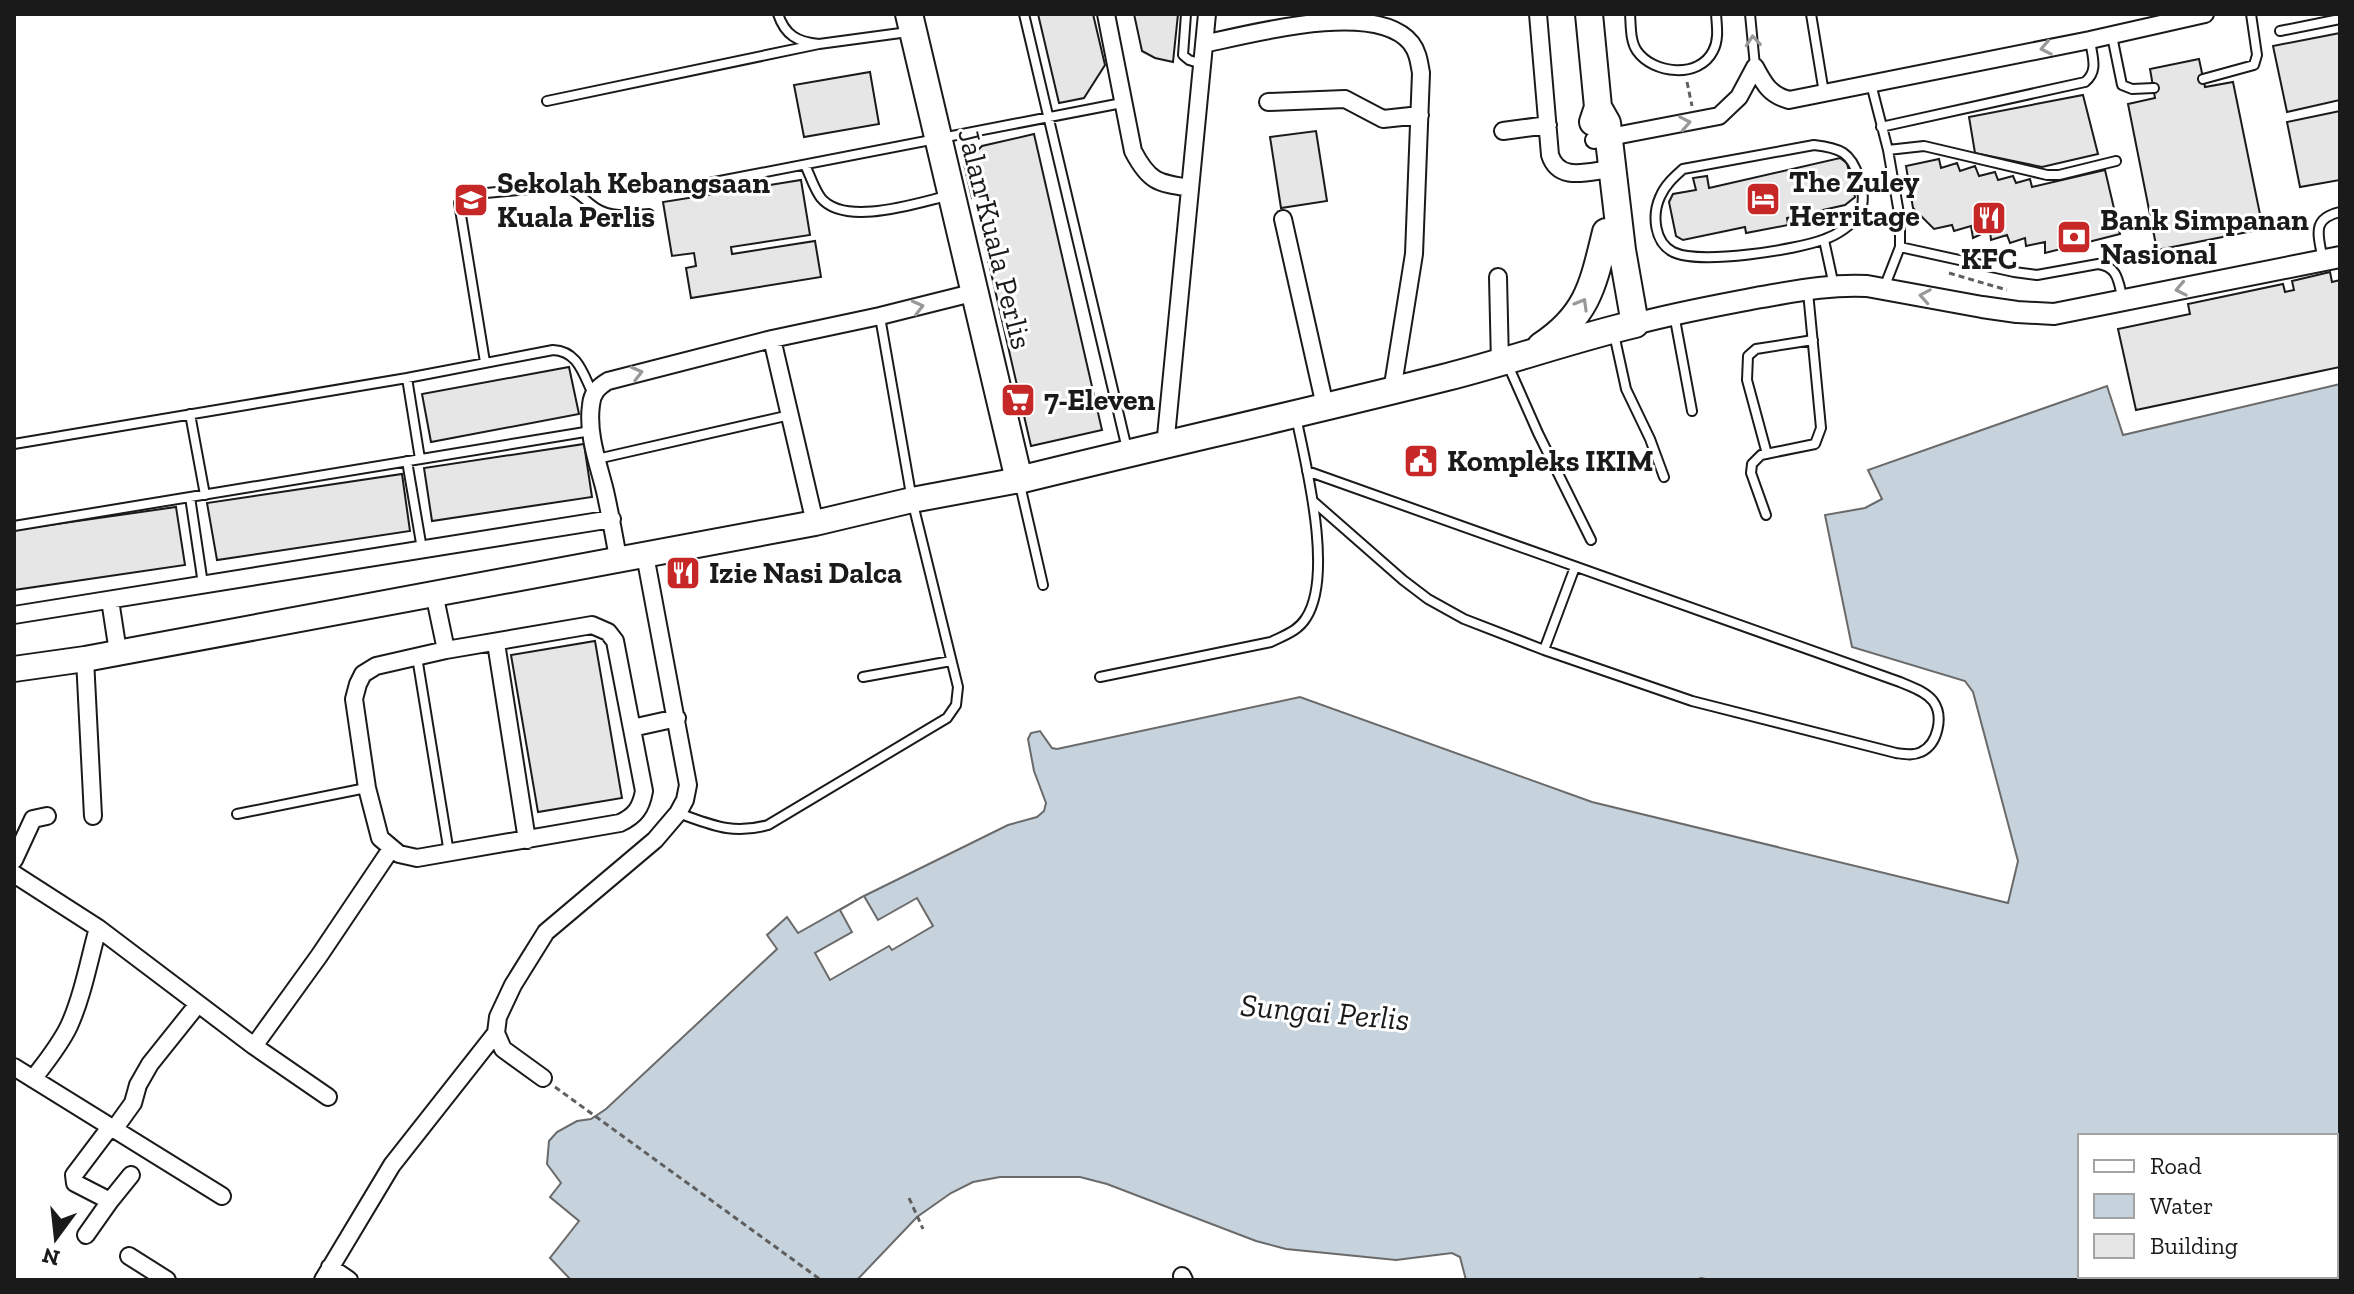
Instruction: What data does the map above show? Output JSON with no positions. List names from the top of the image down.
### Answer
{
  "streets": {
    "main road": ["Jalan Kuala Perlis"]
  },
  "water": ["Sungai Perlis"],
  "places": {
    "hotel": ["The Zuley Herritage"],
    "school or university": ["Sekolah Kebangsaan Kuala Perlis"],
    "restaurant": ["KFC", "Izie Nasi Dalca"],
    "bank": ["Bank Simpanan Nasional"],
    "supermarket": ["7-Eleven"],
    "public building": ["Kompleks IKIM"]
  },
  "legend": ["Road", "Water", "Building"],
  "north": "bottom"
}
